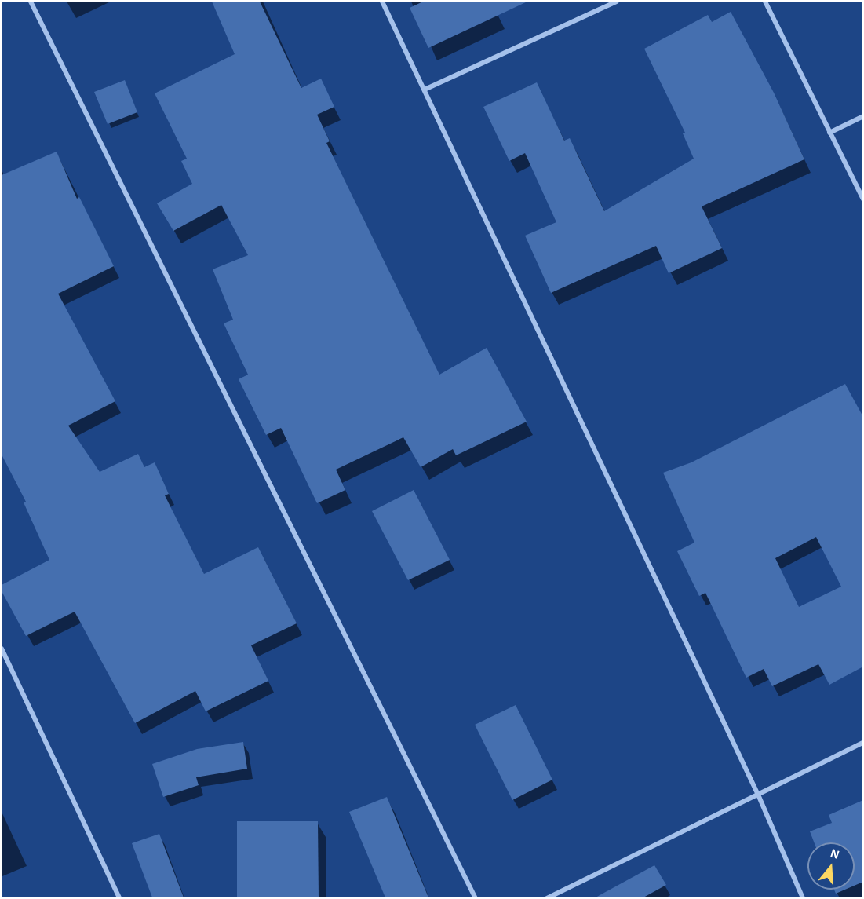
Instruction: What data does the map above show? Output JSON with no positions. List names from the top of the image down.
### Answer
{
  "north": "top"
}
